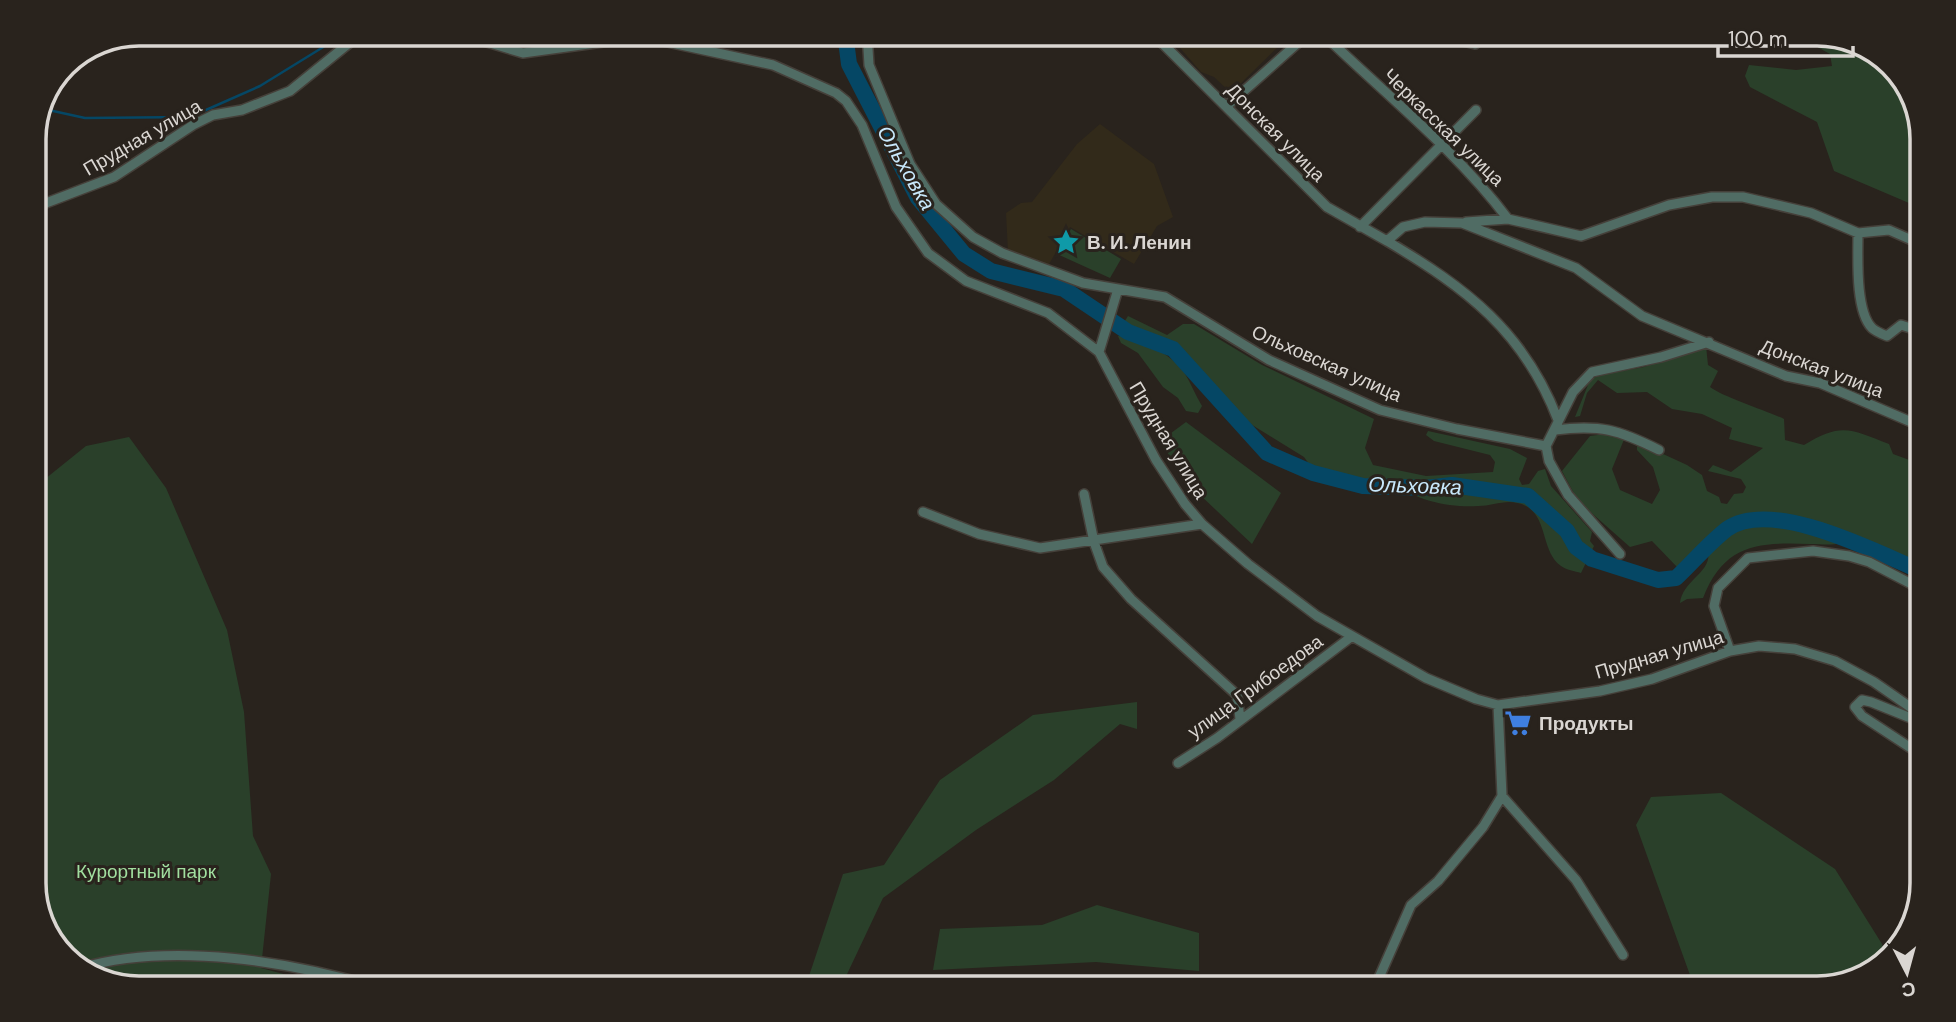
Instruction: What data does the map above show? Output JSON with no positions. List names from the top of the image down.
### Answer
{
  "streets": {
    "street": [
      "Черкасская улица",
      "Донская улица",
      "Прудная улица",
      "Ольховская улица",
      "улица Грибоедова"
    ]
  },
  "crossings": [
    ["Прудная улица", "улица Грибоедова"]
  ],
  "water": ["Ольховка"],
  "parks": ["Курортный парк"],
  "places": {
    "place": ["В. И. Ленин"],
    "supermarket": ["Продукты"]
  },
  "scale_bar": "100 m",
  "north": "bottom"
}
